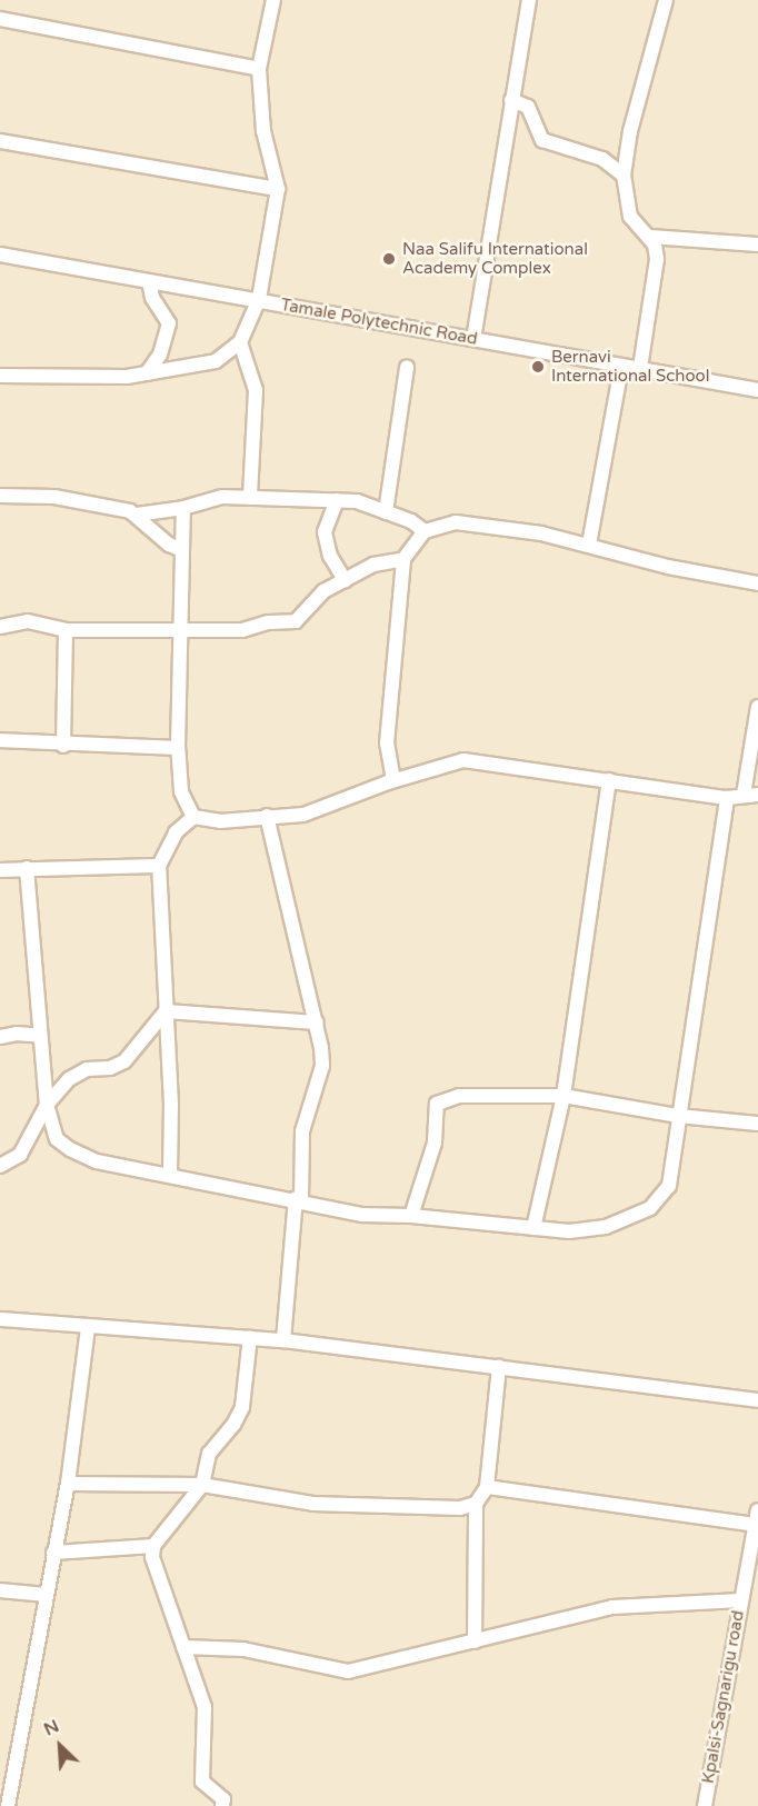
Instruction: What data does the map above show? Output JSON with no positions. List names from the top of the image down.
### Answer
{
  "streets": {
    "street": ["Tamale Polytechnic Road", "Kpalsi-Sagnarigu road"]
  },
  "places": ["Naa Salifu International Academy Complex", "Bernavi International School"],
  "north": "top left"
}
